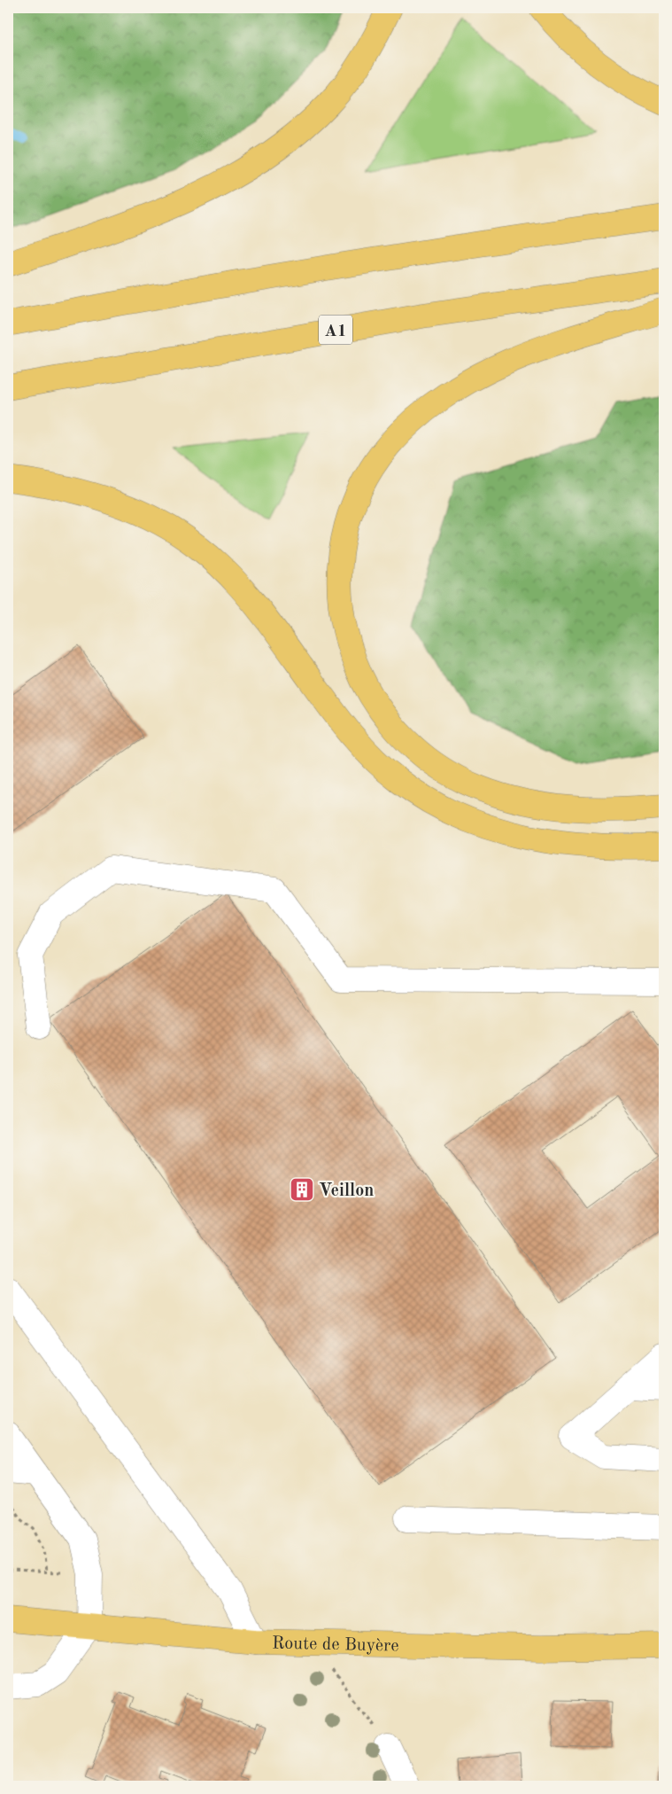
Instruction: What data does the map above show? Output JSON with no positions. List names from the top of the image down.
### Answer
{
  "streets": {
    "main road": ["A1", "Route de Buyère"]
  },
  "places": {
    "building": ["Veillon"]
  }
}
